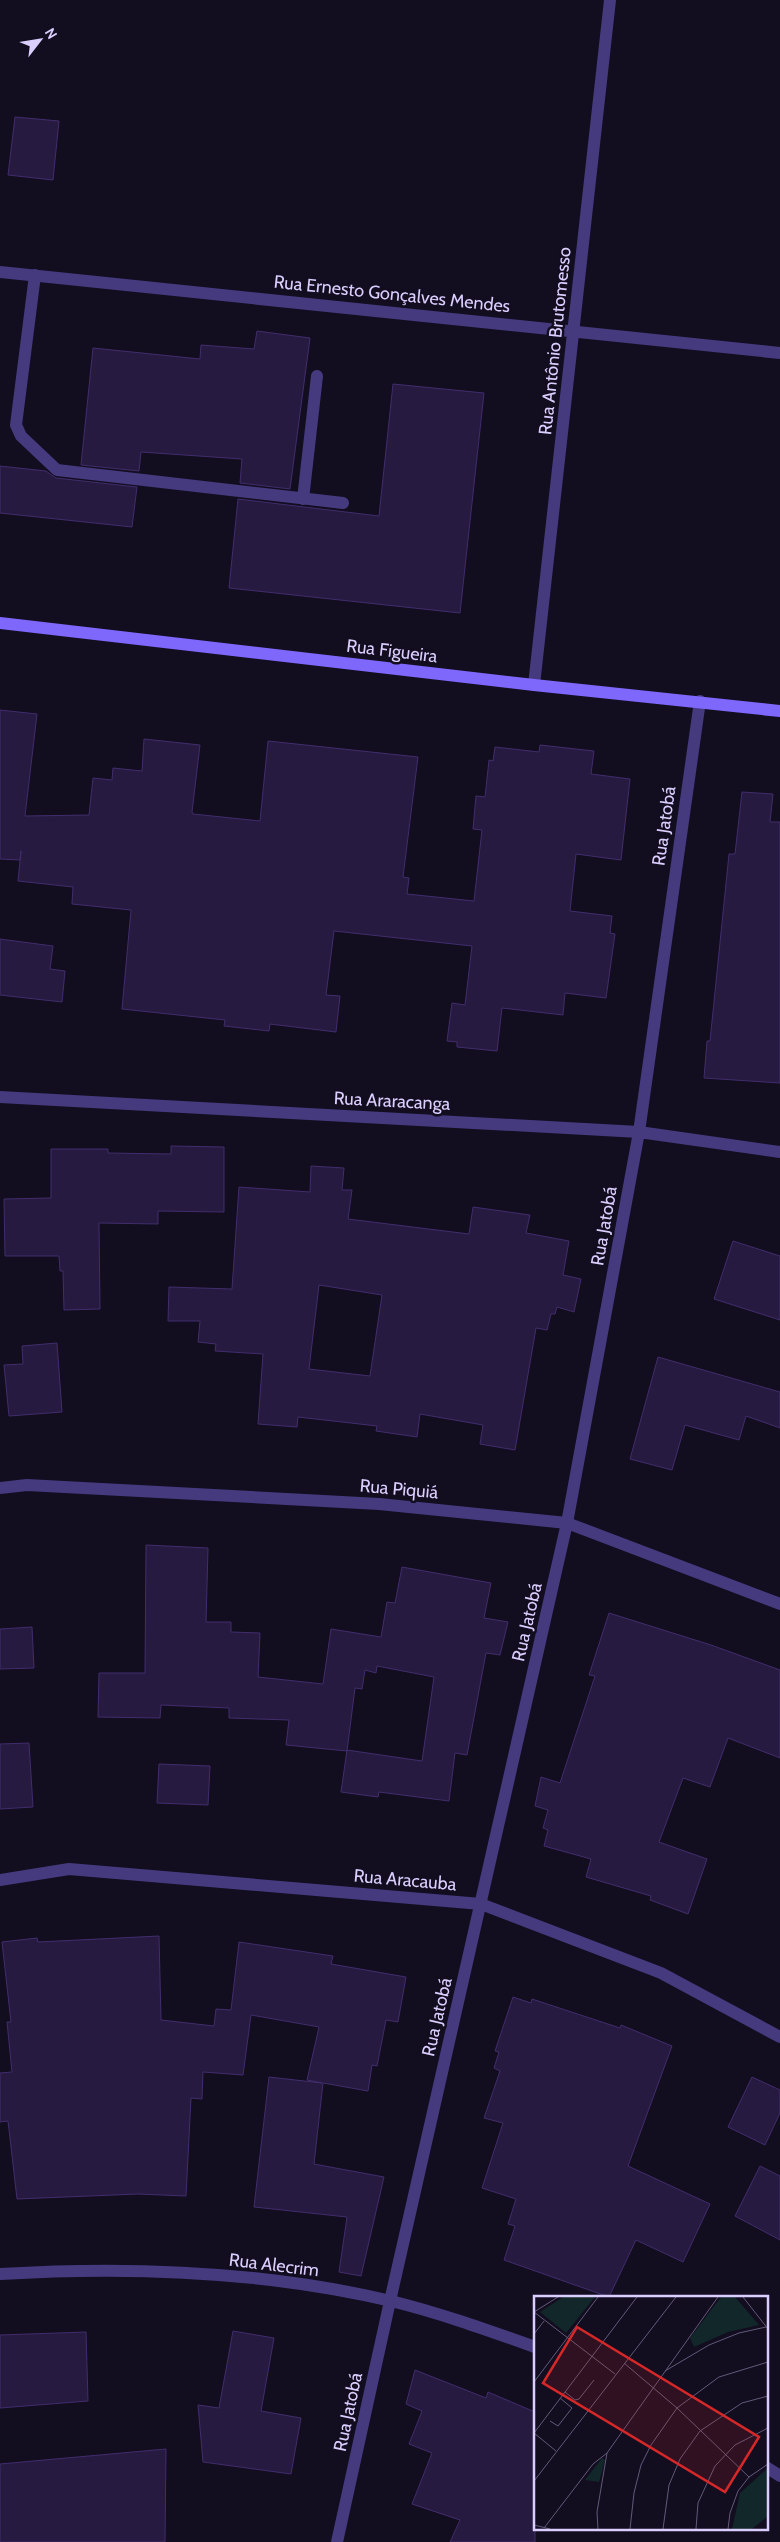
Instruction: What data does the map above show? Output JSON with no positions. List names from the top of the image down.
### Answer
{
  "streets": {
    "street": [
      "Rua Ernesto Gonçalves Mendes",
      "Rua Antônio Brutomesso",
      "Rua Figueira",
      "Rua Jatobá",
      "Rua Araracanga",
      "Rua Piquiá",
      "Rua Aracauba",
      "Rua Alecrim"
    ]
  },
  "crossings": [
    ["Rua Ernesto Gonçalves Mendes", "Rua Antônio Brutomesso"],
    ["Rua Antônio Brutomesso", "Rua Figueira"],
    ["Rua Figueira", "Rua Jatobá"],
    ["Rua Jatobá", "Rua Araracanga"],
    ["Rua Jatobá", "Rua Piquiá"],
    ["Rua Jatobá", "Rua Aracauba"],
    ["Rua Jatobá", "Rua Alecrim"]
  ],
  "north": "top right"
}
